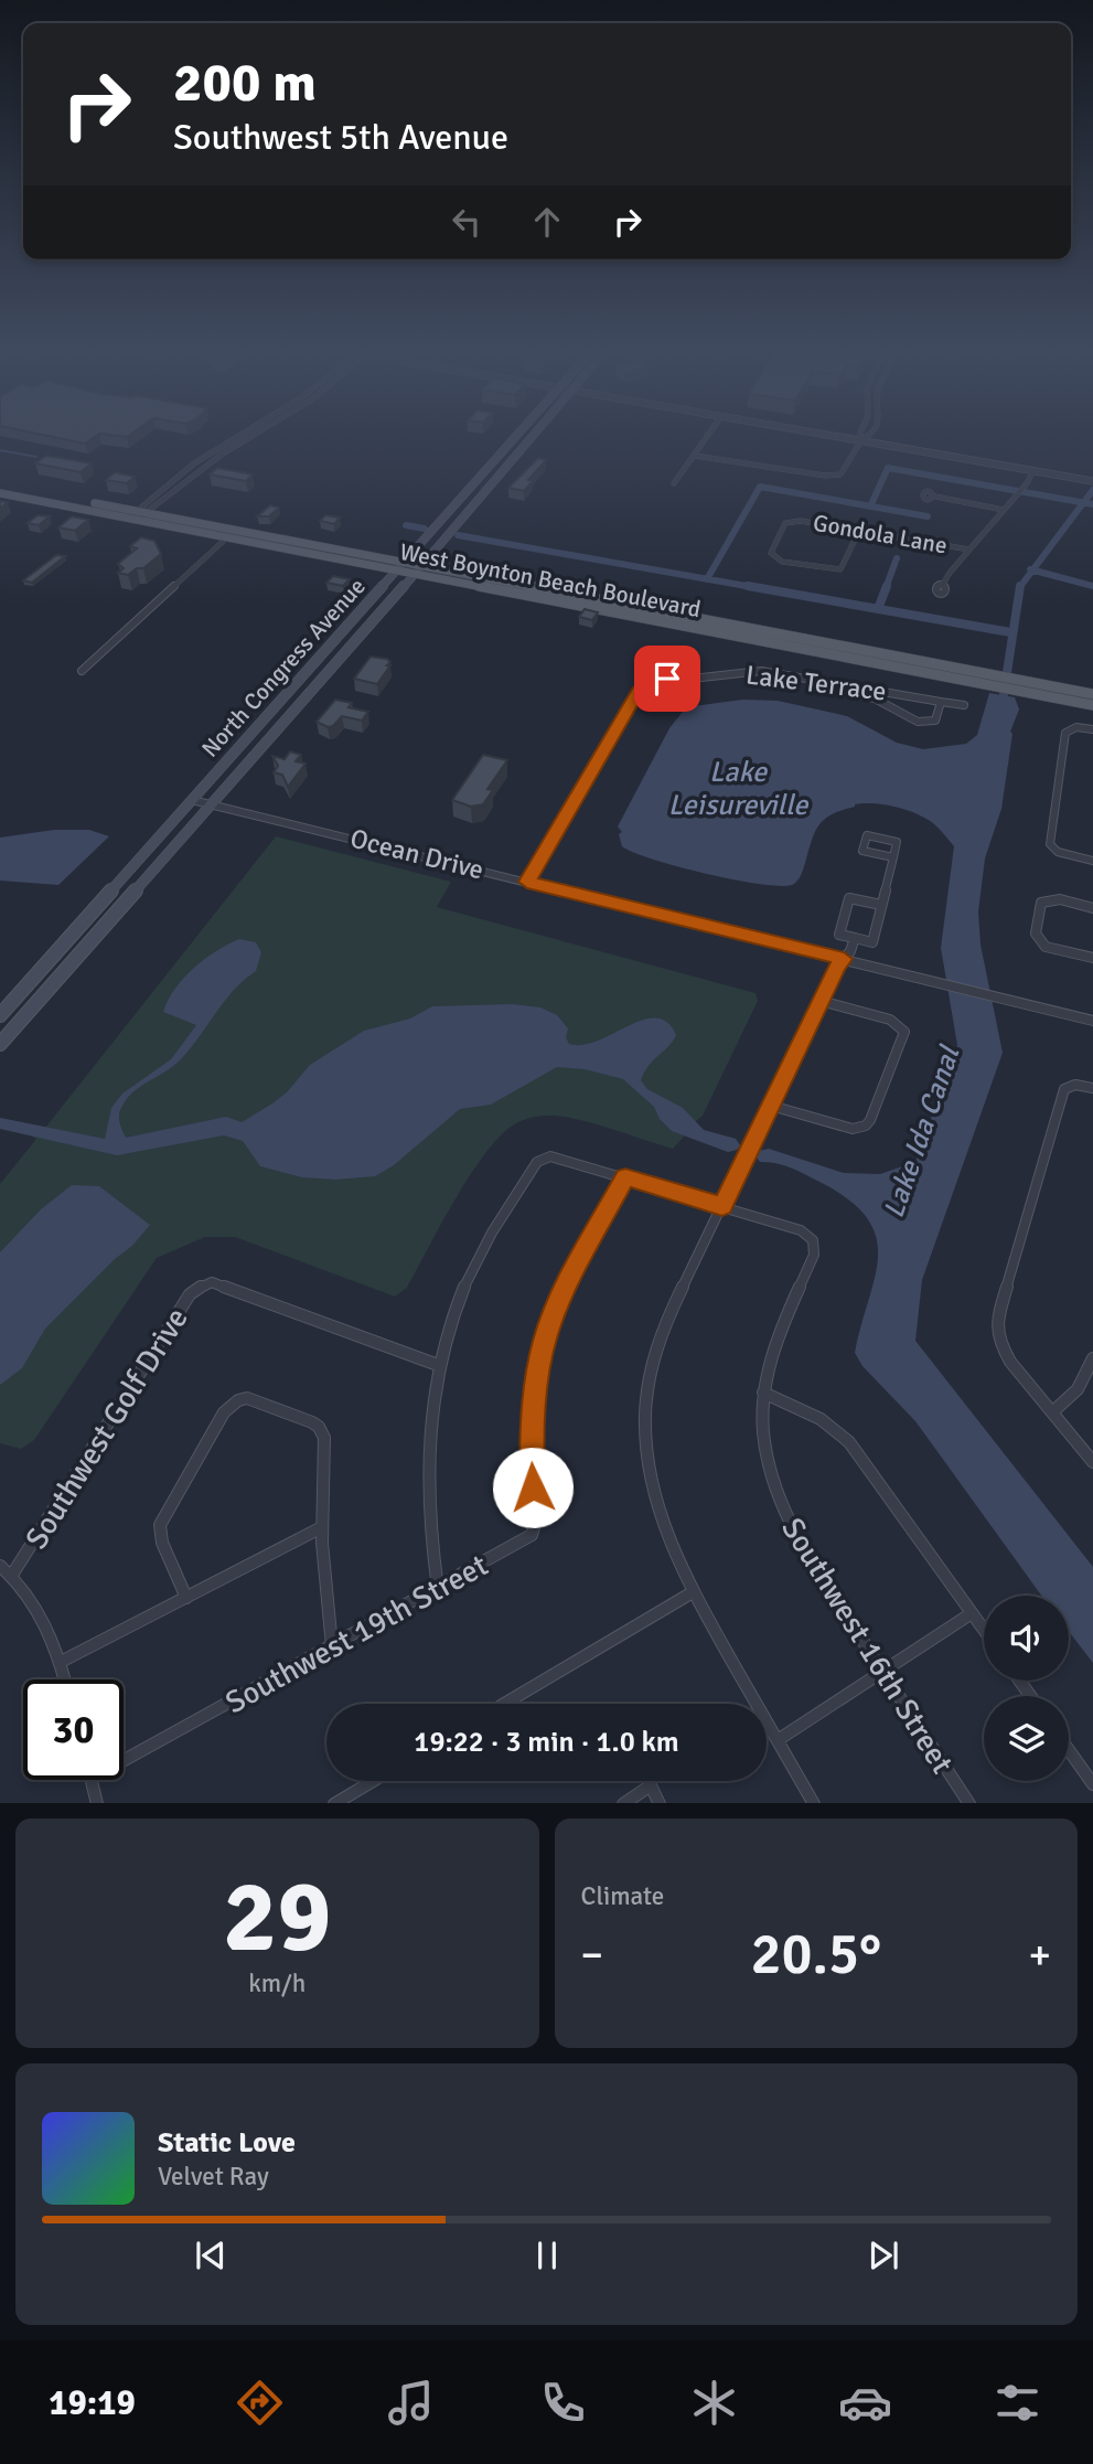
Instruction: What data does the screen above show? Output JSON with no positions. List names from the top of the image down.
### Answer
{
  "streets": {
    "main road": ["West Boynton Beach Boulevard", "North Congress Avenue"],
    "street": [
      "Gondola Lane",
      "Lake Terrace",
      "Ocean Drive",
      "Southwest Golf Drive",
      "Southwest 19th Street",
      "Southwest 16th Street"
    ]
  },
  "crossings": [
    ["West Boynton Beach Boulevard", "North Congress Avenue"],
    ["North Congress Avenue", "Ocean Drive"],
    ["Lake Terrace", "Ocean Drive"]
  ],
  "water": ["Lake Leisureville", "Lake Ida Canal"],
  "page": {
    "turn": ["200 m", "Southwest 5th Avenue"],
    "limit": "30",
    "trip": "19:22 · 3 min · 1.0 km",
    "tile": [
      ["29", "km/h"],
      "Climate"
    ],
    "heat": ["−", "20.5°", "+"],
    "song": ["Static Love", "Velvet Ray"],
    "tabs": "19:19"
  }
}
